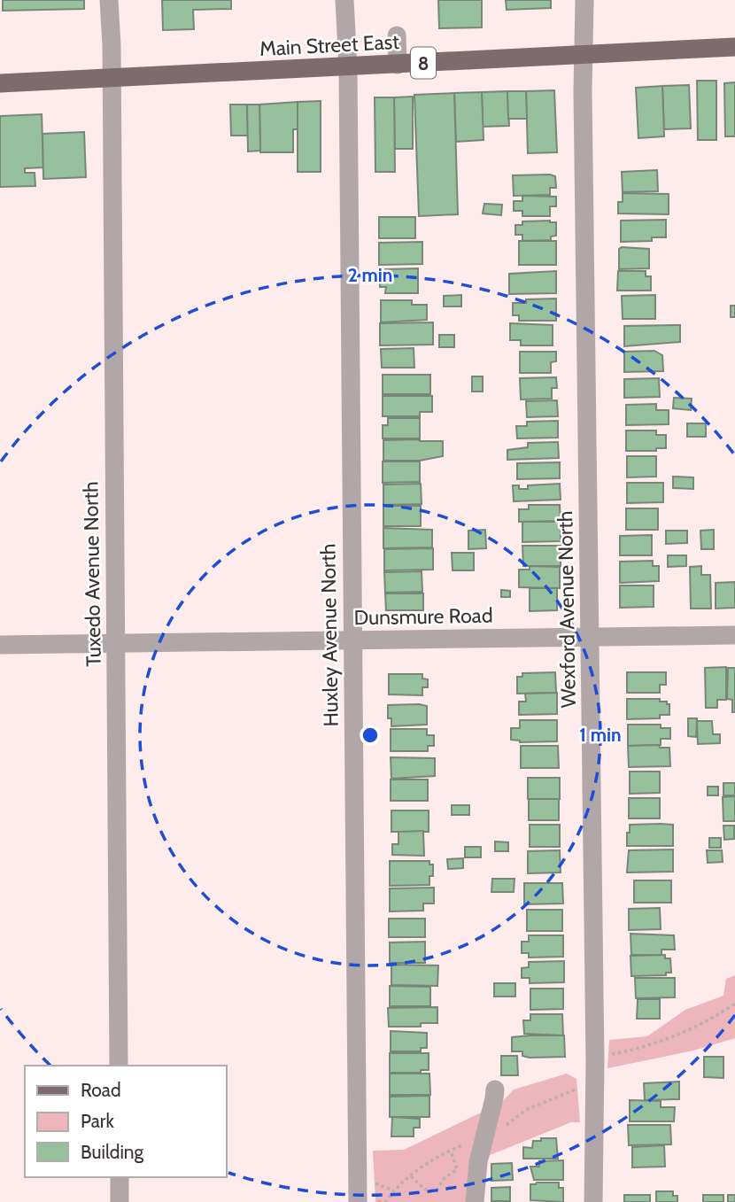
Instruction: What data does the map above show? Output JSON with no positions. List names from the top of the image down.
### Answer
{
  "streets": {
    "main road": ["Main Street East", "8"],
    "street": [
      "Tuxedo Avenue North",
      "Wexford Avenue North",
      "Dunsmure Road",
      "Huxley Avenue North"
    ]
  },
  "crossings": [
    ["Main Street East", "Tuxedo Avenue North"],
    ["Main Street East", "Wexford Avenue North"],
    ["Main Street East", "Huxley Avenue North"],
    ["Tuxedo Avenue North", "Dunsmure Road"],
    ["Wexford Avenue North", "Dunsmure Road"],
    ["Dunsmure Road", "Huxley Avenue North"]
  ],
  "legend": ["Road", "Park", "Building"],
  "rings": ["2 min", "1 min"]
}
